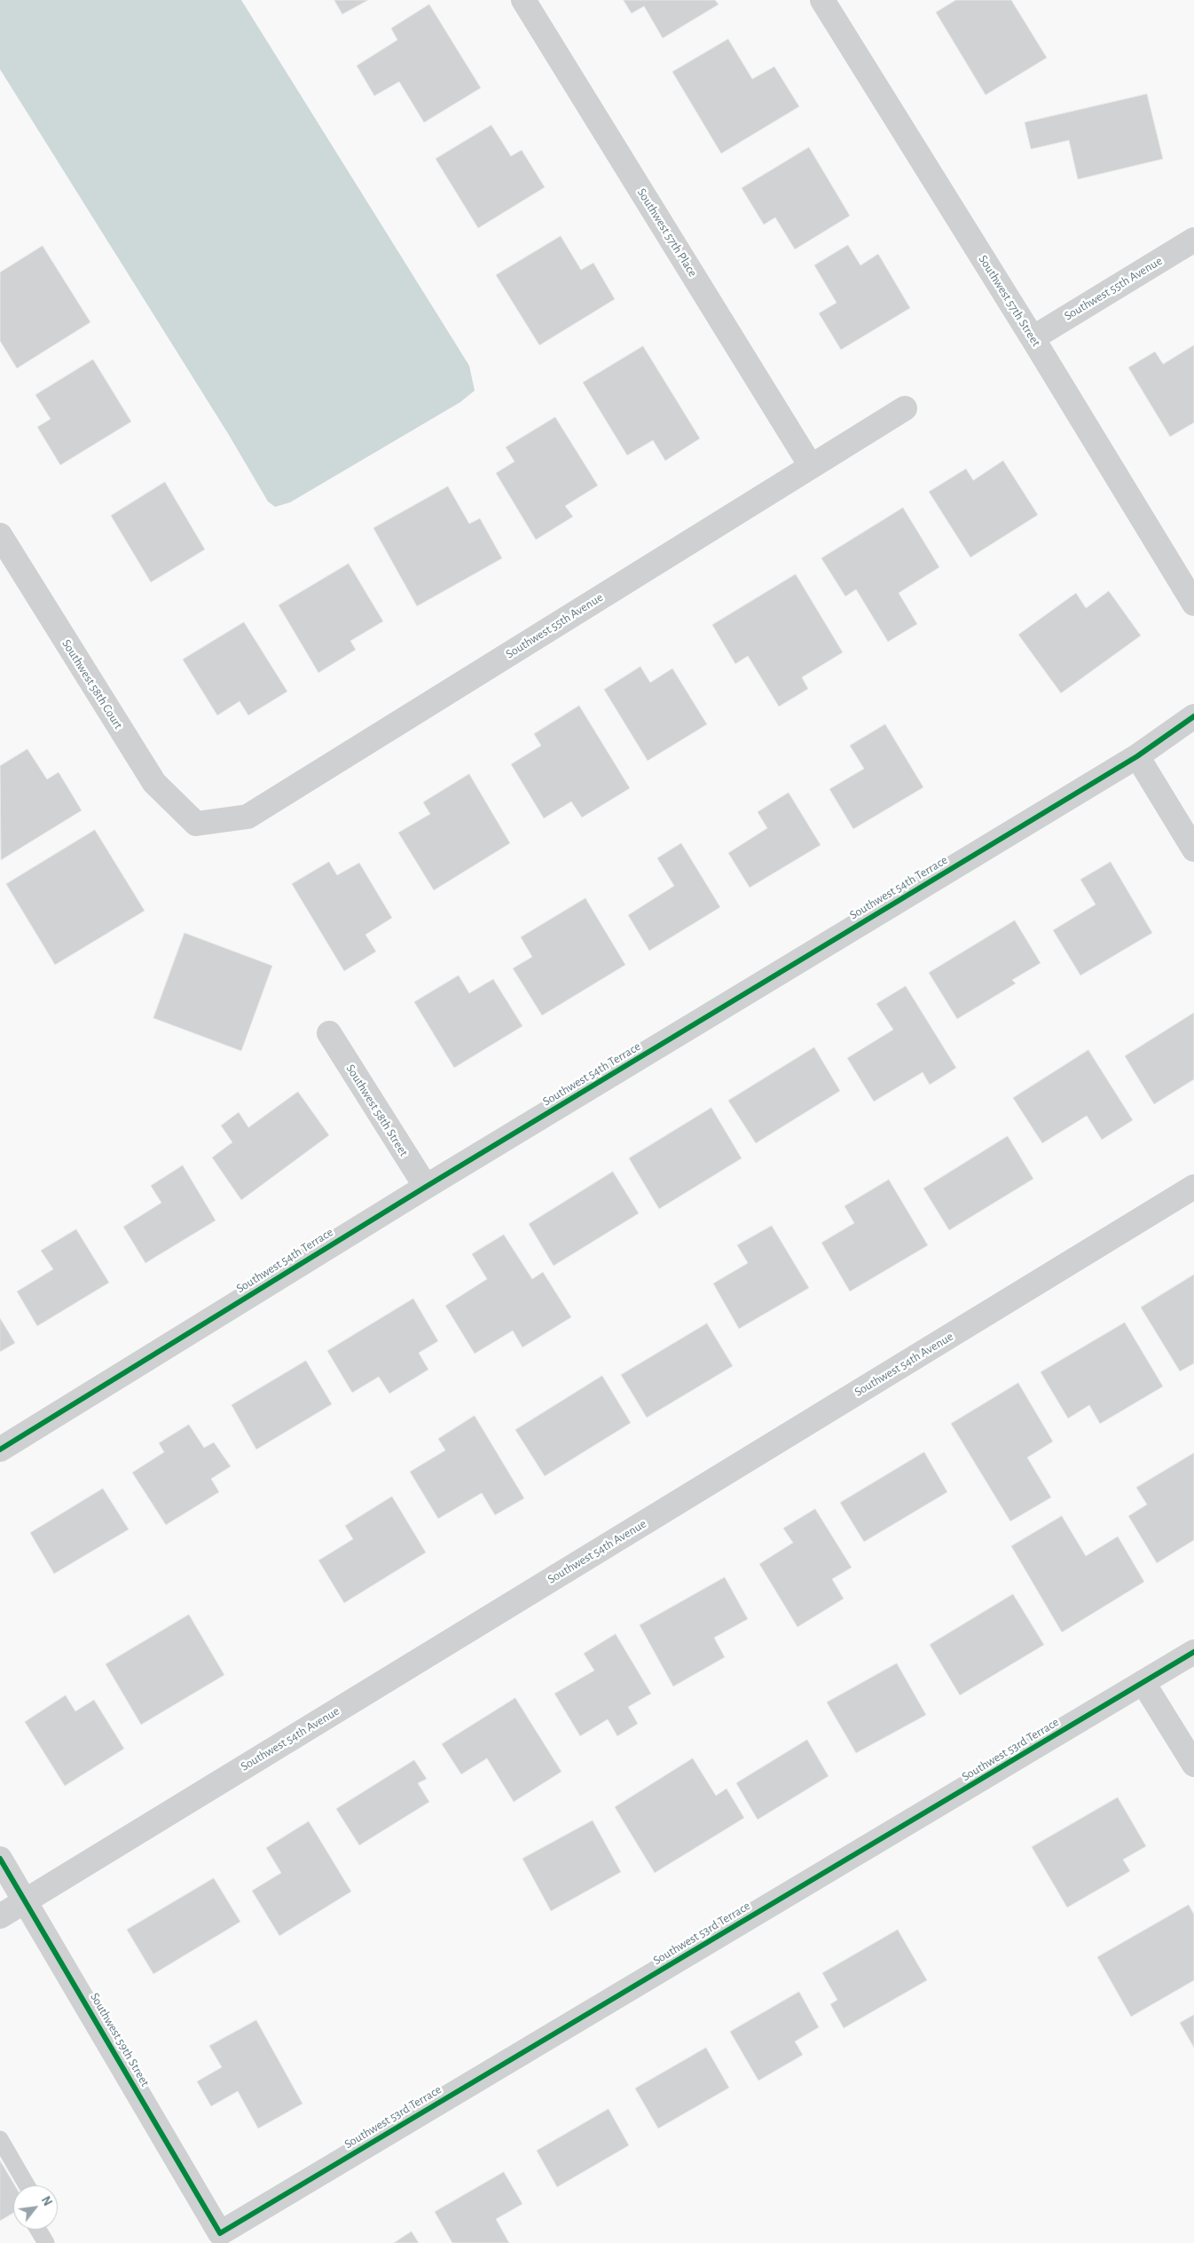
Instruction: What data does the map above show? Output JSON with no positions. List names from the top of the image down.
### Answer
{
  "streets": {
    "street": [
      "Southwest 57th Place",
      "Southwest 55th Avenue",
      "Southwest 57th Street",
      "Southwest 58th Court",
      "Southwest 54th Terrace",
      "Southwest 58th Street",
      "Southwest 54th Avenue",
      "Southwest 53rd Terrace",
      "Southwest 59th Street"
    ]
  },
  "crossings": [
    ["Southwest 57th Place", "Southwest 55th Avenue"],
    ["Southwest 55th Avenue", "Southwest 57th Street"],
    ["Southwest 55th Avenue", "Southwest 58th Court"],
    ["Southwest 54th Terrace", "Southwest 58th Street"],
    ["Southwest 54th Avenue", "Southwest 59th Street"],
    ["Southwest 53rd Terrace", "Southwest 59th Street"]
  ],
  "north": "top right"
}
